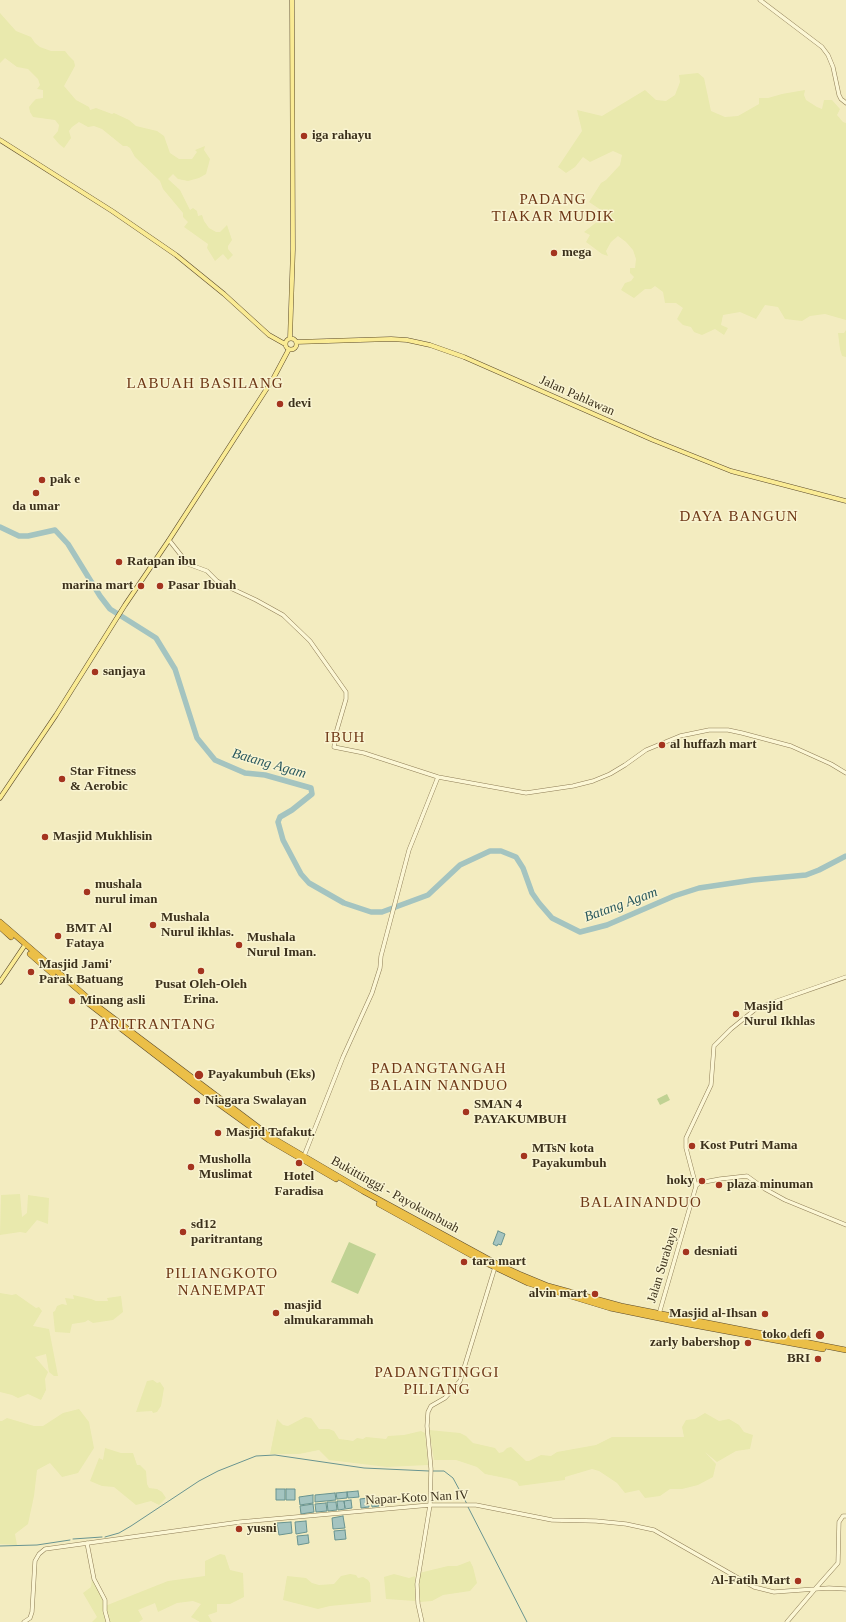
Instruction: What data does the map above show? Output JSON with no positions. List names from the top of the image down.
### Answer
{
  "streets": {
    "highway": ["Bukittinggi - Payokumbuah"],
    "main road": ["Jalan Pahlawan"],
    "street": ["Jalan Surabaya", "Napar-Koto Nan IV"]
  },
  "crossings": [
    ["Bukittinggi - Payokumbuah", "Jalan Surabaya"]
  ],
  "districts": [
    "PADANG TIAKAR MUDIK",
    "LABUAH BASILANG",
    "DAYA BANGUN",
    "IBUH",
    "PARITRANTANG",
    "PADANGTANGAH BALAIN NANDUO",
    "BALAINANDUO",
    "PILIANGKOTO NANEMPAT",
    "PADANGTINGGI PILIANG"
  ],
  "water": ["Batang Agam"],
  "places": [
    "iga rahayu",
    "mega",
    "devi",
    "pak e",
    "da umar",
    "Ratapan ibu",
    "marina mart",
    "Pasar Ibuah",
    "sanjaya",
    "al huffazh mart",
    "Star Fitness & Aerobic",
    "Masjid Mukhlisin",
    "mushala nurul iman",
    "Mushala Nurul ikhlas.",
    "BMT Al Fataya",
    "Mushala Nurul Iman.",
    "Pusat Oleh-Oleh Erina.",
    "Masjid Jami' Parak Batuang",
    "Minang asli",
    "Masjid Nurul Ikhlas",
    "Payakumbuh (Eks)",
    "Niagara Swalayan",
    "SMAN 4 PAYAKUMBUH",
    "Masjid Tafakut.",
    "Kost Putri Mama",
    "MTsN kota Payakumbuh",
    "Hotel Faradisa",
    "Musholla Muslimat",
    "hoky",
    "plaza minuman",
    "sd12 paritrantang",
    "desniati",
    "tara mart",
    "alvin mart",
    "masjid almukarammah",
    "Masjid al-Ihsan",
    "toko defi",
    "zarly babershop",
    "BRI",
    "yusni",
    "Al-Fatih Mart"
  ]
}
